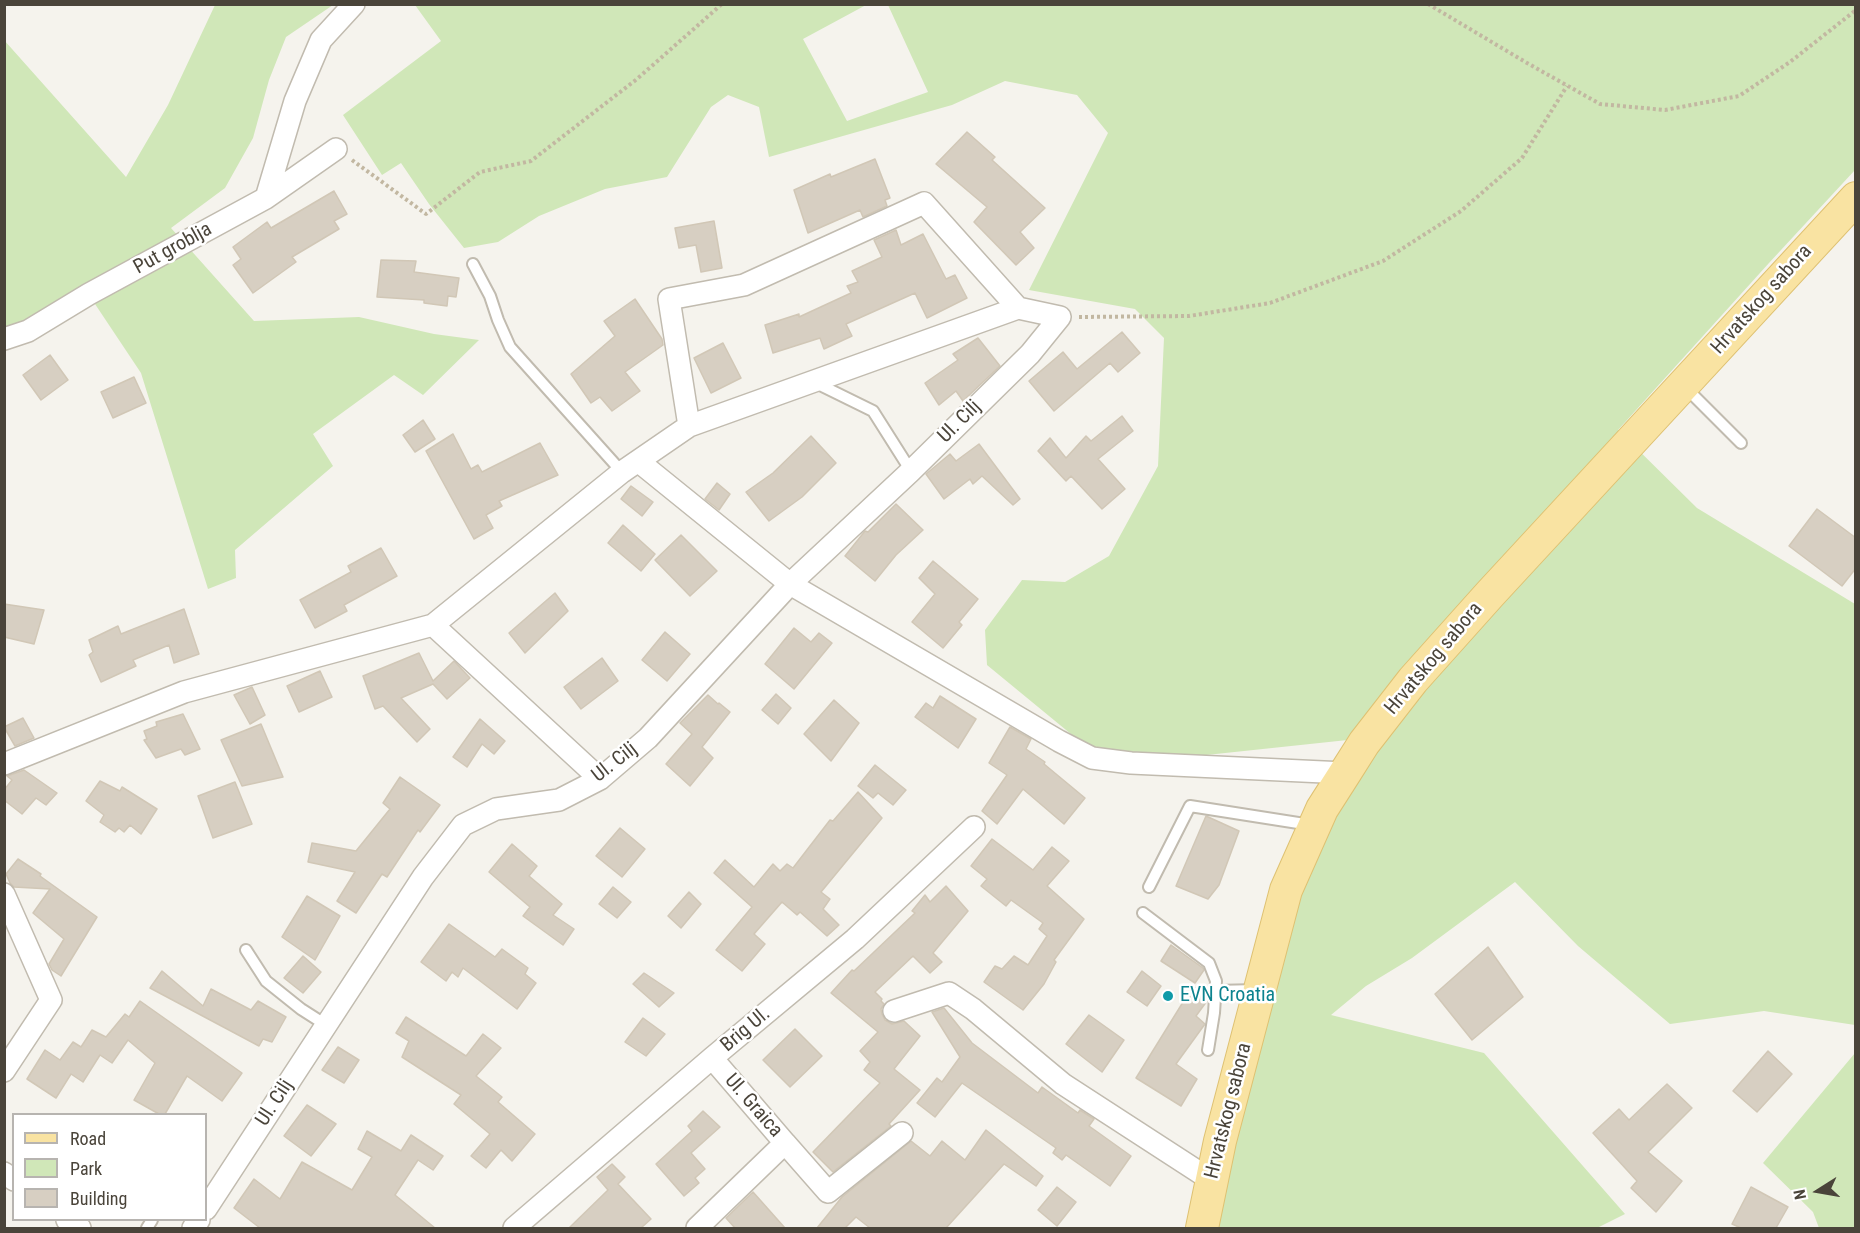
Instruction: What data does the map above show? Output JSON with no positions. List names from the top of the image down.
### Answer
{
  "streets": {
    "main road": ["Hrvatskog sabora"],
    "street": [
      "Put groblja",
      "Ul. Cilj",
      "Brig Ul.",
      "Ul. Graica"
    ]
  },
  "crossings": [
    ["Brig Ul.", "Ul. Graica"]
  ],
  "places": ["EVN Croatia"],
  "legend": ["Road", "Park", "Building"],
  "north": "left"
}
